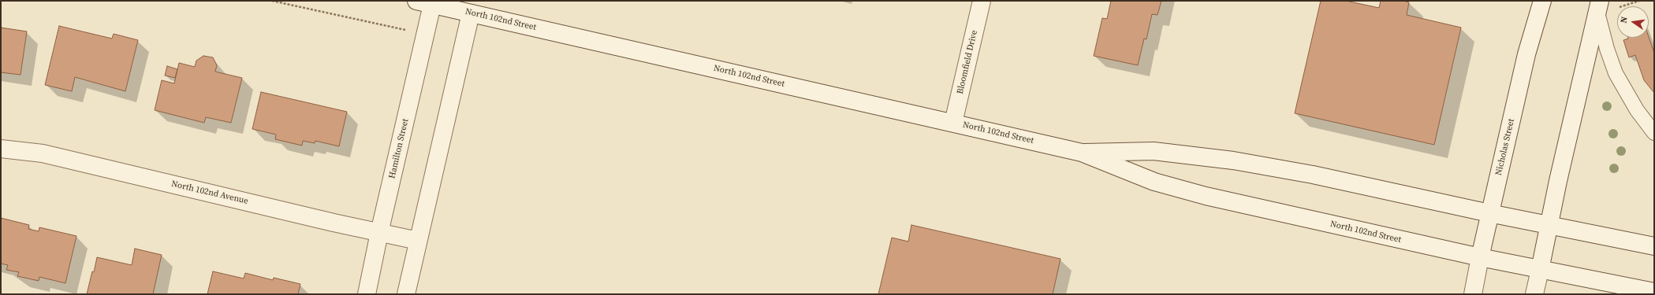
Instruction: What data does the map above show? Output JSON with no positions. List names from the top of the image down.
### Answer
{
  "streets": {
    "main road": [
      "North 102nd Street",
      "Bloomfield Drive",
      "Nicholas Street",
      "Hamilton Street",
      "North 102nd Avenue"
    ]
  },
  "crossings": [
    ["North 102nd Street", "Bloomfield Drive"],
    ["North 102nd Street", "Nicholas Street"],
    ["North 102nd Street", "Hamilton Street"],
    ["Hamilton Street", "North 102nd Avenue"]
  ],
  "north": "left"
}
